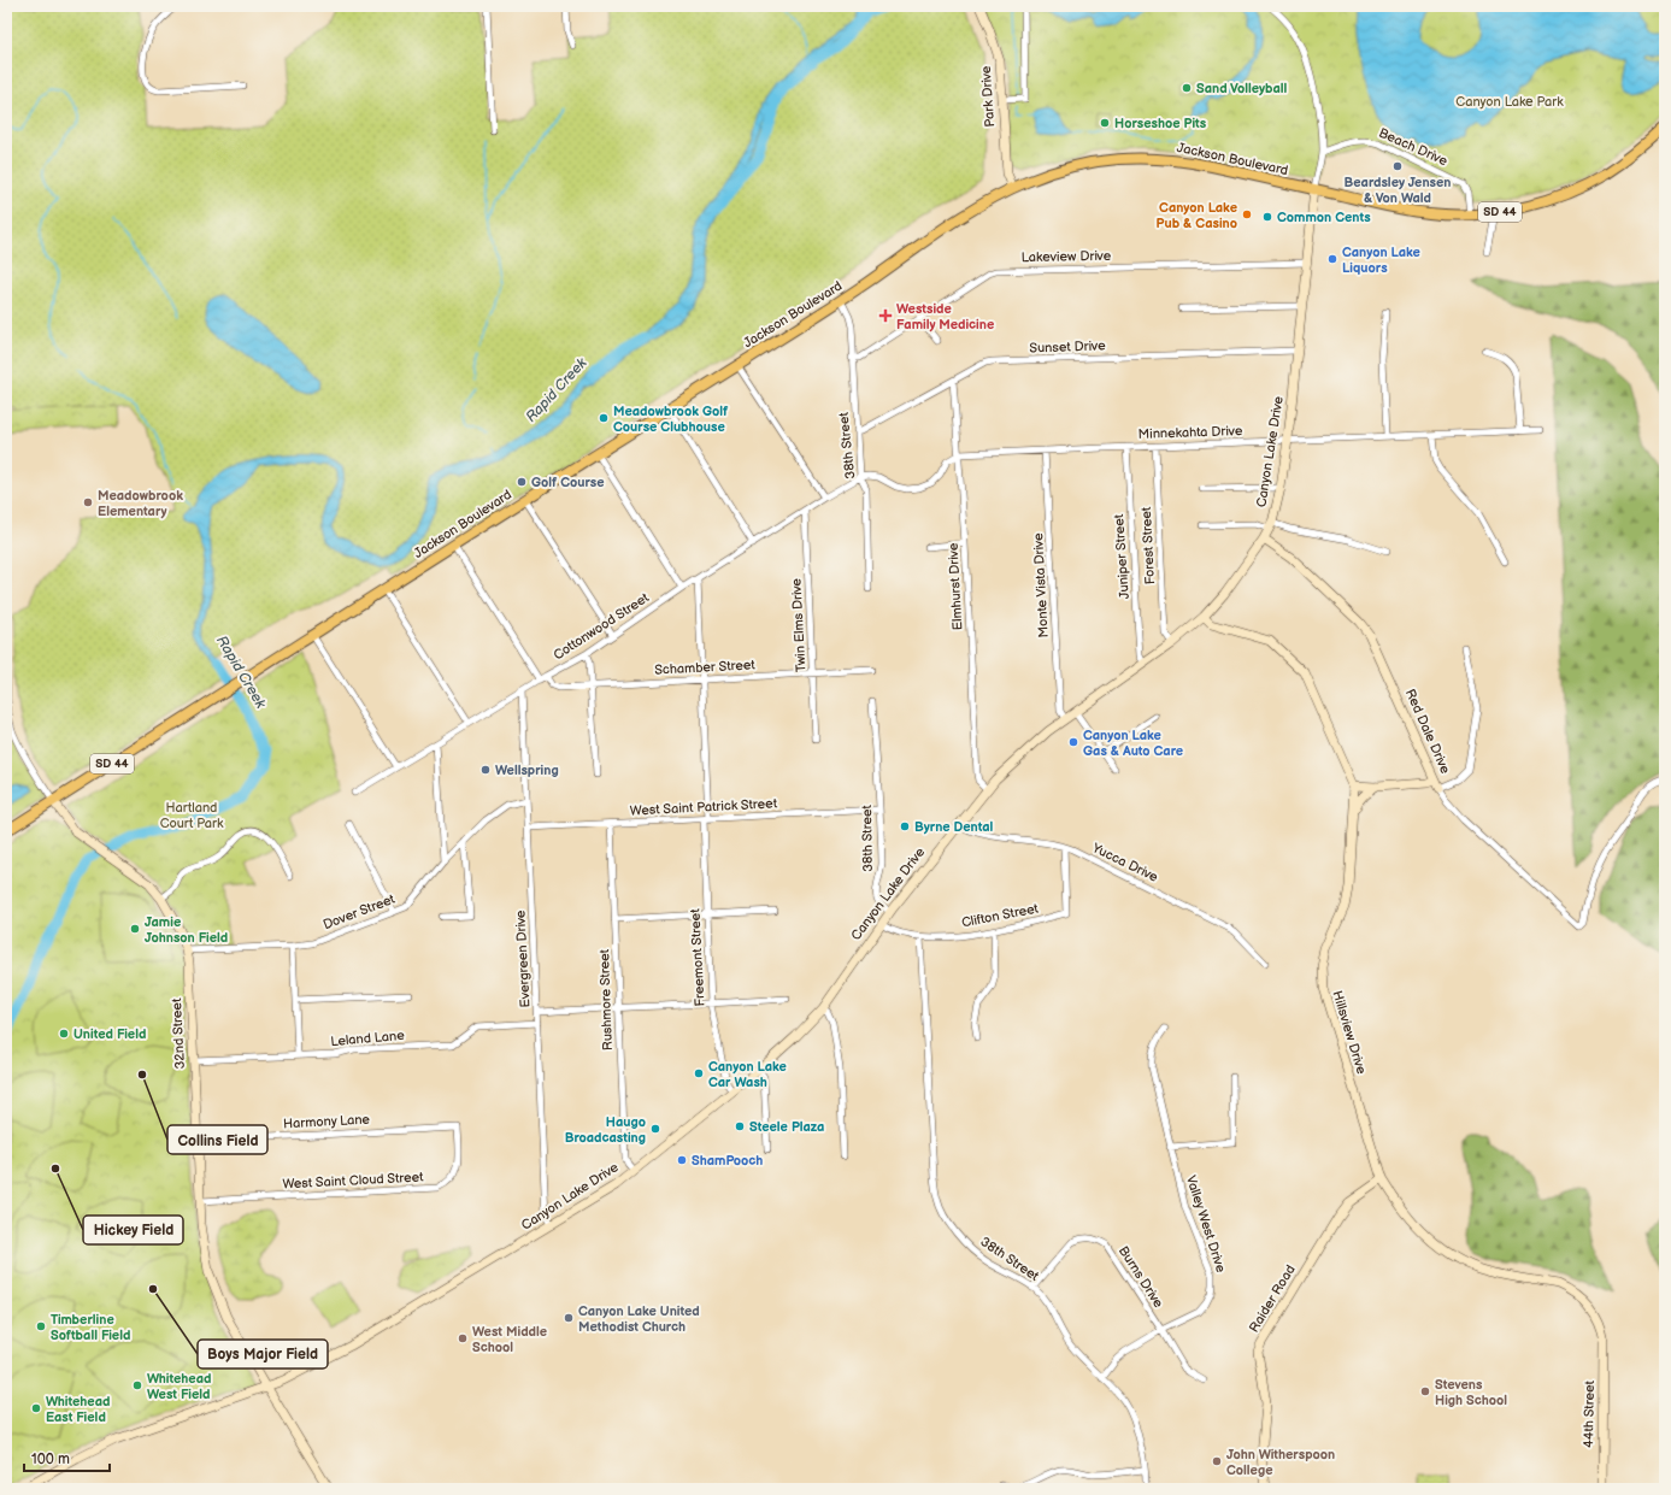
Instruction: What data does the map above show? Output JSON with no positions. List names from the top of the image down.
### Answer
{
  "streets": {
    "main road": ["Jackson Boulevard", "SD 44"],
    "street": [
      "Park Drive",
      "Beach Drive",
      "Lakeview Drive",
      "Sunset Drive",
      "Minnekahta Drive",
      "38th Street",
      "Canyon Lake Drive",
      "Forest Street",
      "Juniper Street",
      "Monte Vista Drive",
      "Elmhurst Drive",
      "Twin Elms Drive",
      "Cottonwood Street",
      "Schamber Street",
      "Red Dale Drive",
      "West Saint Patrick Street",
      "Yucca Drive",
      "Dover Street",
      "Clifton Street",
      "Freemont Street",
      "Evergreen Drive",
      "Rushmore Street",
      "Hillsview Drive",
      "32nd Street",
      "Leland Lane",
      "Harmony Lane",
      "West Saint Cloud Street",
      "Valley West Drive",
      "Burns Drive",
      "Raider Road",
      "44th Street"
    ]
  },
  "crossings": [
    ["Park Drive", "Jackson Boulevard"],
    ["Beach Drive", "Jackson Boulevard"],
    ["Beach Drive", "Canyon Lake Drive"],
    ["Jackson Boulevard", "38th Street"],
    ["Jackson Boulevard", "Canyon Lake Drive"],
    ["Jackson Boulevard", "32nd Street"],
    ["Lakeview Drive", "38th Street"],
    ["Lakeview Drive", "Canyon Lake Drive"],
    ["Sunset Drive", "38th Street"],
    ["Sunset Drive", "Canyon Lake Drive"],
    ["Sunset Drive", "Elmhurst Drive"],
    ["Minnekahta Drive", "Canyon Lake Drive"],
    ["Minnekahta Drive", "Forest Street"],
    ["Minnekahta Drive", "Juniper Street"],
    ["Minnekahta Drive", "Monte Vista Drive"],
    ["Minnekahta Drive", "Elmhurst Drive"],
    ["38th Street", "Canyon Lake Drive"],
    ["38th Street", "Cottonwood Street"],
    ["38th Street", "West Saint Patrick Street"],
    ["38th Street", "Clifton Street"],
    ["38th Street", "Valley West Drive"],
    ["38th Street", "Burns Drive"],
    ["Canyon Lake Drive", "Forest Street"],
    ["Canyon Lake Drive", "Juniper Street"],
    ["Canyon Lake Drive", "Monte Vista Drive"],
    ["Canyon Lake Drive", "Elmhurst Drive"],
    ["Canyon Lake Drive", "Red Dale Drive"],
    ["Canyon Lake Drive", "Yucca Drive"],
    ["Canyon Lake Drive", "Clifton Street"],
    ["Canyon Lake Drive", "Freemont Street"],
    ["Canyon Lake Drive", "Evergreen Drive"],
    ["Canyon Lake Drive", "Rushmore Street"],
    ["Canyon Lake Drive", "Hillsview Drive"],
    ["Canyon Lake Drive", "32nd Street"],
    ["Twin Elms Drive", "Cottonwood Street"],
    ["Twin Elms Drive", "Schamber Street"],
    ["Cottonwood Street", "Schamber Street"],
    ["Cottonwood Street", "Freemont Street"],
    ["Cottonwood Street", "Evergreen Drive"],
    ["Schamber Street", "Freemont Street"],
    ["West Saint Patrick Street", "Freemont Street"],
    ["West Saint Patrick Street", "Evergreen Drive"],
    ["West Saint Patrick Street", "Rushmore Street"],
    ["Yucca Drive", "Clifton Street"],
    ["Dover Street", "Evergreen Drive"],
    ["Dover Street", "32nd Street"],
    ["Evergreen Drive", "Leland Lane"],
    ["Hillsview Drive", "Raider Road"],
    ["Hillsview Drive", "44th Street"],
    ["32nd Street", "Leland Lane"],
    ["32nd Street", "Harmony Lane"],
    ["32nd Street", "West Saint Cloud Street"],
    ["Harmony Lane", "West Saint Cloud Street"],
    ["Valley West Drive", "Burns Drive"]
  ],
  "water": ["Rapid Creek"],
  "parks": ["Canyon Lake Park", "Hartland Court Park"],
  "places": {
    "other": [
      "Sand Volleyball",
      "Horseshoe Pits",
      "Beardsley Jensen & Von Wald",
      "Canyon Lake Pub & Casino",
      "Common Cents",
      "Canyon Lake Liquors",
      "Meadowbrook Golf Course Clubhouse",
      "Golf Course",
      "Meadowbrook Elementary",
      "Canyon Lake Gas & Auto Care",
      "Wellspring",
      "Byrne Dental",
      "Jamie Johnson Field",
      "United Field",
      "Canyon Lake Car Wash",
      "Collins Field",
      "Steele Plaza",
      "Haugo Broadcasting",
      "ShamPooch",
      "Hickey Field",
      "Boys Major Field",
      "Canyon Lake United Methodist Church",
      "Timberline Softball Field",
      "West Middle School",
      "Whitehead West Field",
      "Stevens High School",
      "Whitehead East Field",
      "John Witherspoon College"
    ],
    "health": ["Westside Family Medicine"]
  },
  "scale_bar": "100 m"
}
